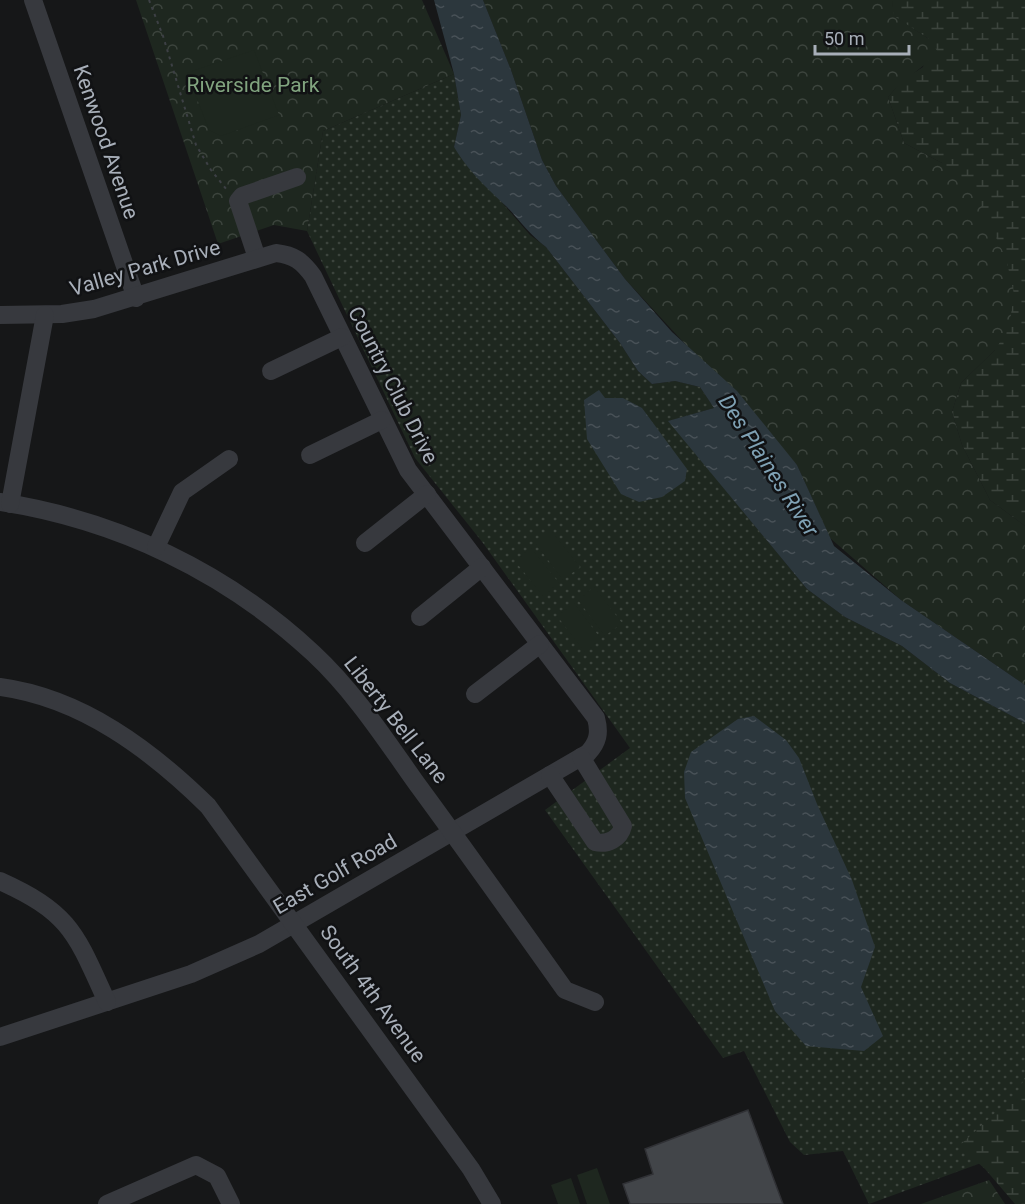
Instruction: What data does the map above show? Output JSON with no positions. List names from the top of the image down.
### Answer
{
  "streets": {
    "street": [
      "Kenwood Avenue",
      "Valley Park Drive",
      "Country Club Drive",
      "Liberty Bell Lane",
      "East Golf Road",
      "South 4th Avenue"
    ]
  },
  "crossings": [
    ["Kenwood Avenue", "Valley Park Drive"],
    ["Valley Park Drive", "Country Club Drive"],
    ["Country Club Drive", "East Golf Road"],
    ["Liberty Bell Lane", "East Golf Road"],
    ["East Golf Road", "South 4th Avenue"]
  ],
  "water": ["Des Plaines River"],
  "parks": ["Riverside Park"],
  "scale_bar": "50 m"
}
